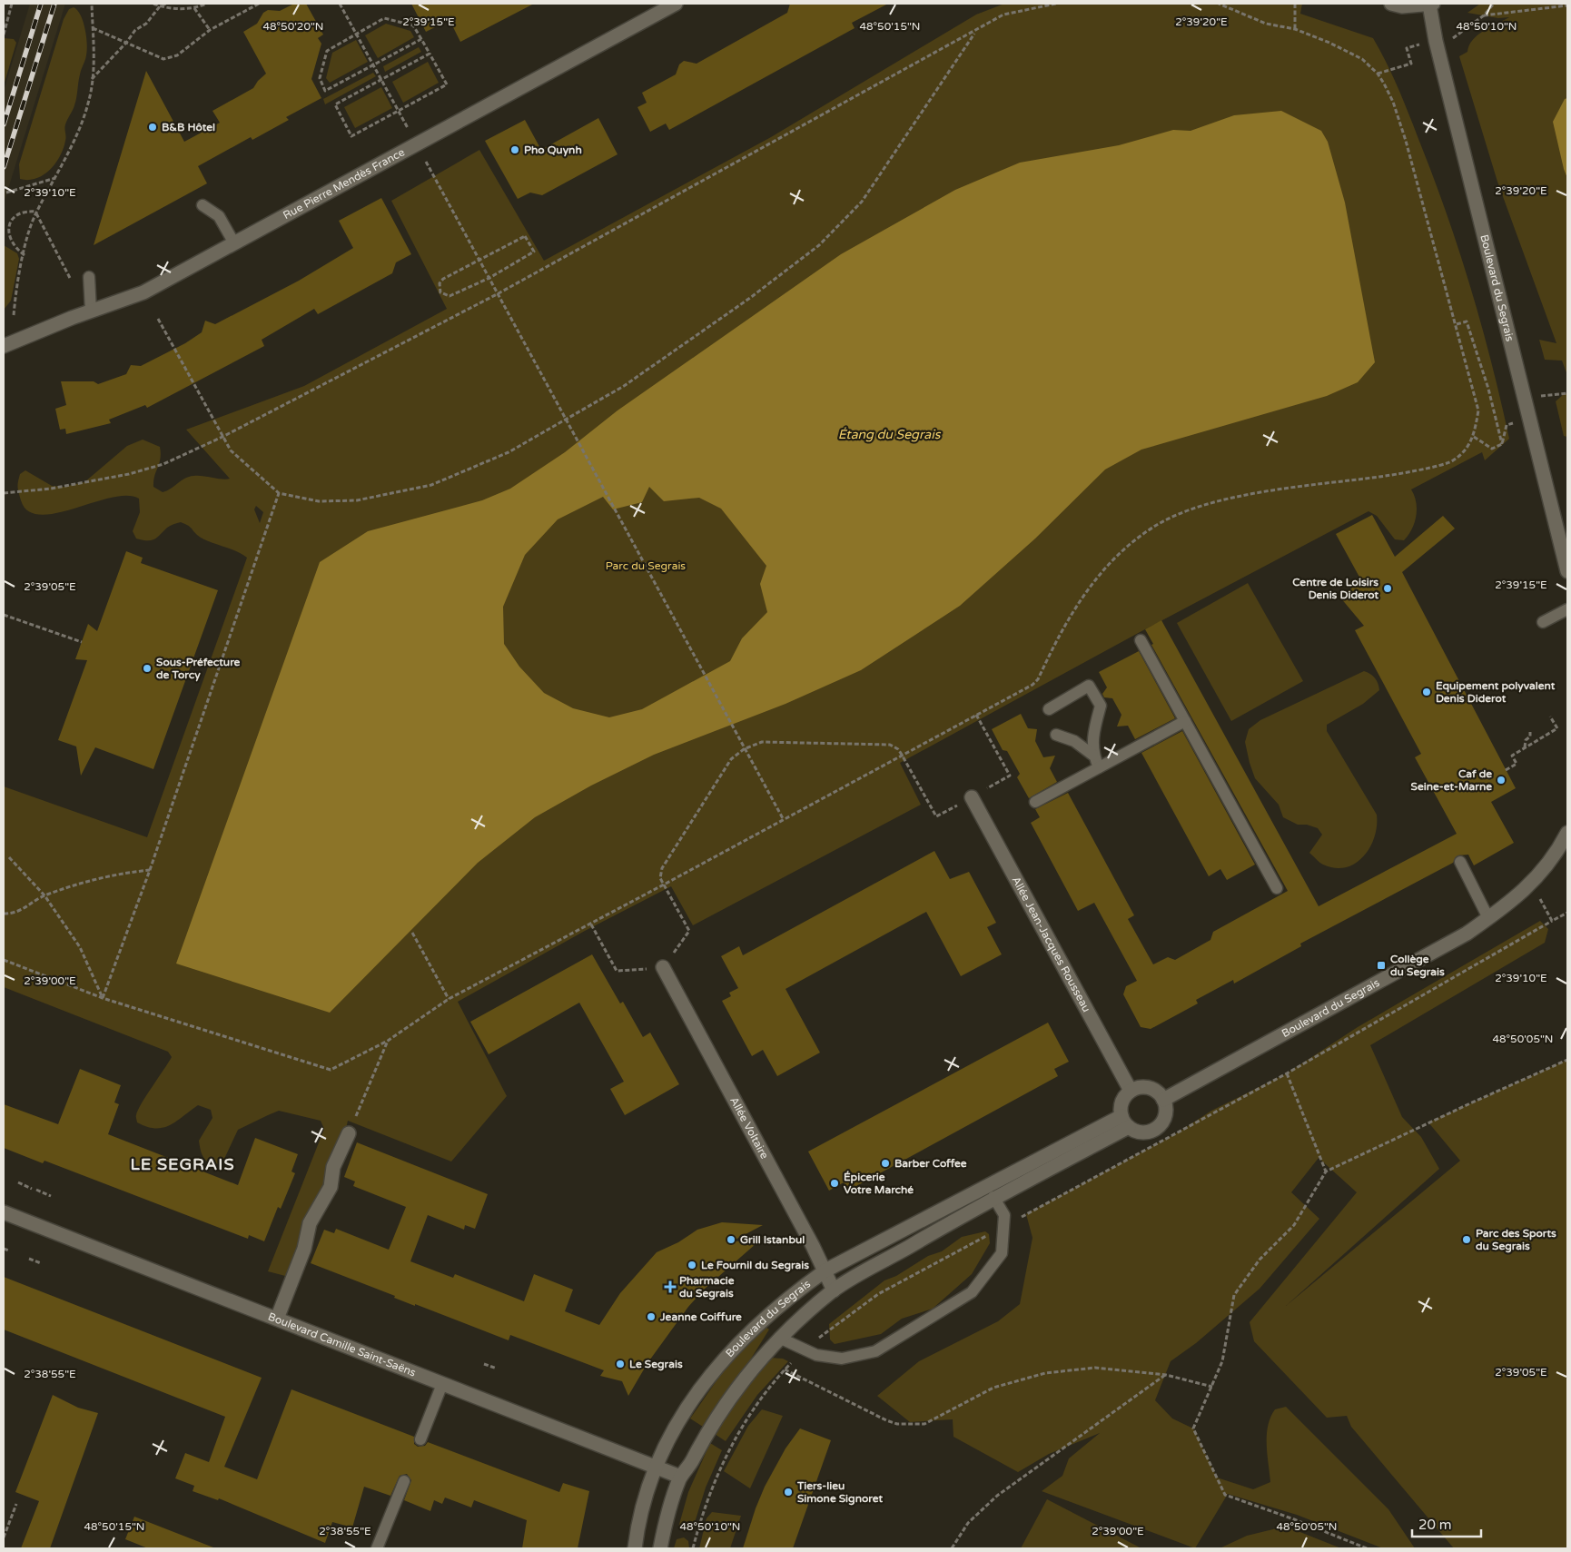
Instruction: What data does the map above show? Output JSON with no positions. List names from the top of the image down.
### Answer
{
  "streets": {
    "street": [
      "Rue Pierre Mendès France",
      "Boulevard du Segrais",
      "Allée Jean-Jacques Rousseau",
      "Allée Voltaire",
      "Boulevard Camille Saint-Saëns"
    ]
  },
  "crossings": [
    ["Boulevard du Segrais", "Allée Jean-Jacques Rousseau"],
    ["Boulevard du Segrais", "Allée Voltaire"],
    ["Boulevard du Segrais", "Boulevard Camille Saint-Saëns"]
  ],
  "districts": ["LE SEGRAIS"],
  "water": ["Étang du Segrais"],
  "parks": ["Parc du Segrais"],
  "places": {
    "other": [
      "B&B Hôtel",
      "Pho Quynh",
      "Centre de Loisirs Denis Diderot",
      "Sous-Préfecture de Torcy",
      "Equipement polyvalent Denis Diderot",
      "Caf de Seine-et-Marne",
      "Barber Coffee",
      "Épicerie Votre Marché",
      "Grill Istanbul",
      "Parc des Sports du Segrais",
      "Le Fournil du Segrais",
      "Jeanne Coiffure",
      "Le Segrais",
      "Tiers-lieu Simone Signoret"
    ],
    "transit": ["Collège du Segrais"],
    "health": ["Pharmacie du Segrais"]
  },
  "scale_bar": "20 m",
  "coordinates": [
    "2°39'15\"E",
    "2°39'20\"E",
    "48°50'20\"N",
    "48°50'15\"N",
    "48°50'10\"N",
    "2°39'10\"E",
    "2°39'05\"E",
    "2°39'00\"E",
    "48°50'05\"N",
    "2°38'55\"E"
  ]
}
